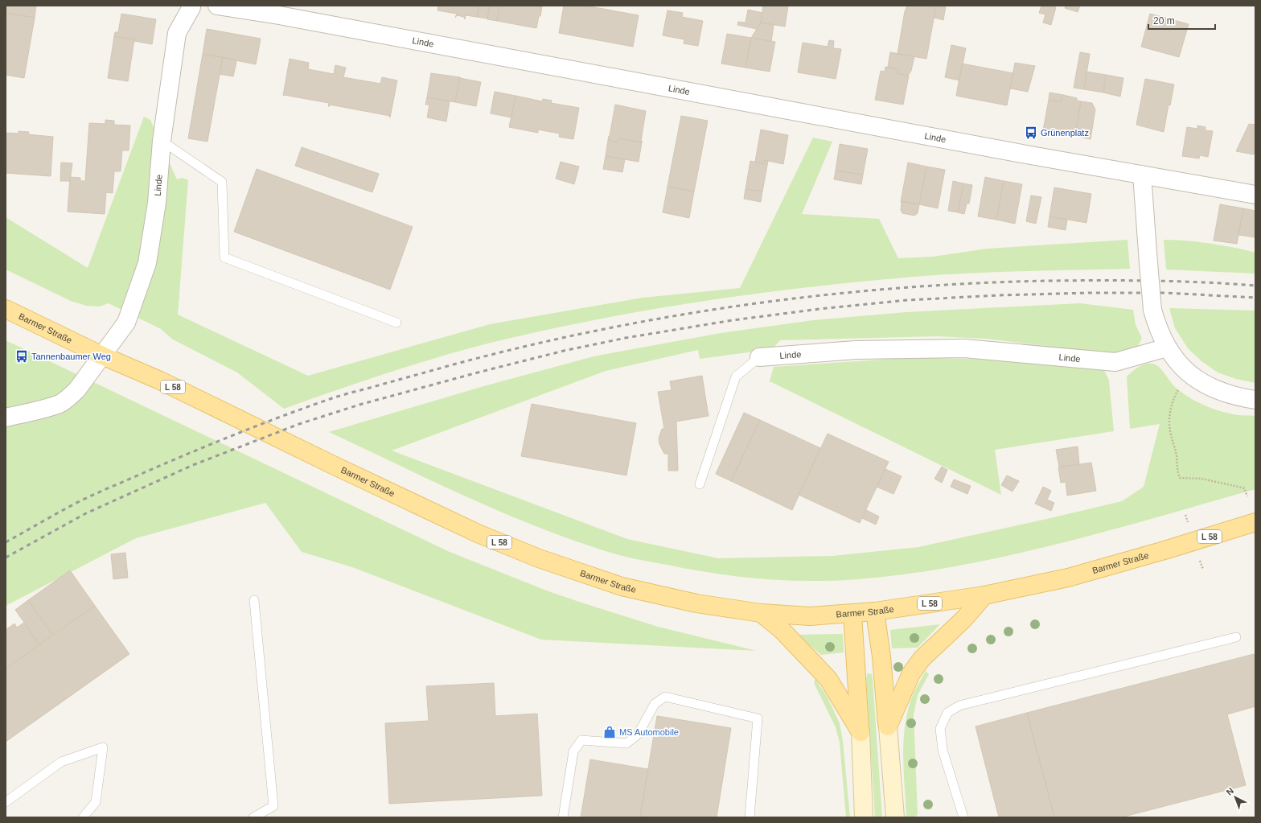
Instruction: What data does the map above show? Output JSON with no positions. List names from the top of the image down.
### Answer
{
  "streets": {
    "main road": ["Barmer Straße", "L 58"],
    "street": ["Linde"]
  },
  "crossings": [
    ["Linde", "Barmer Straße"]
  ],
  "places": {
    "bus stop": ["Grünenplatz", "Tannenbaumer Weg"],
    "shop": ["MS Automobile"]
  },
  "scale_bar": "20 m",
  "north": "top left"
}
